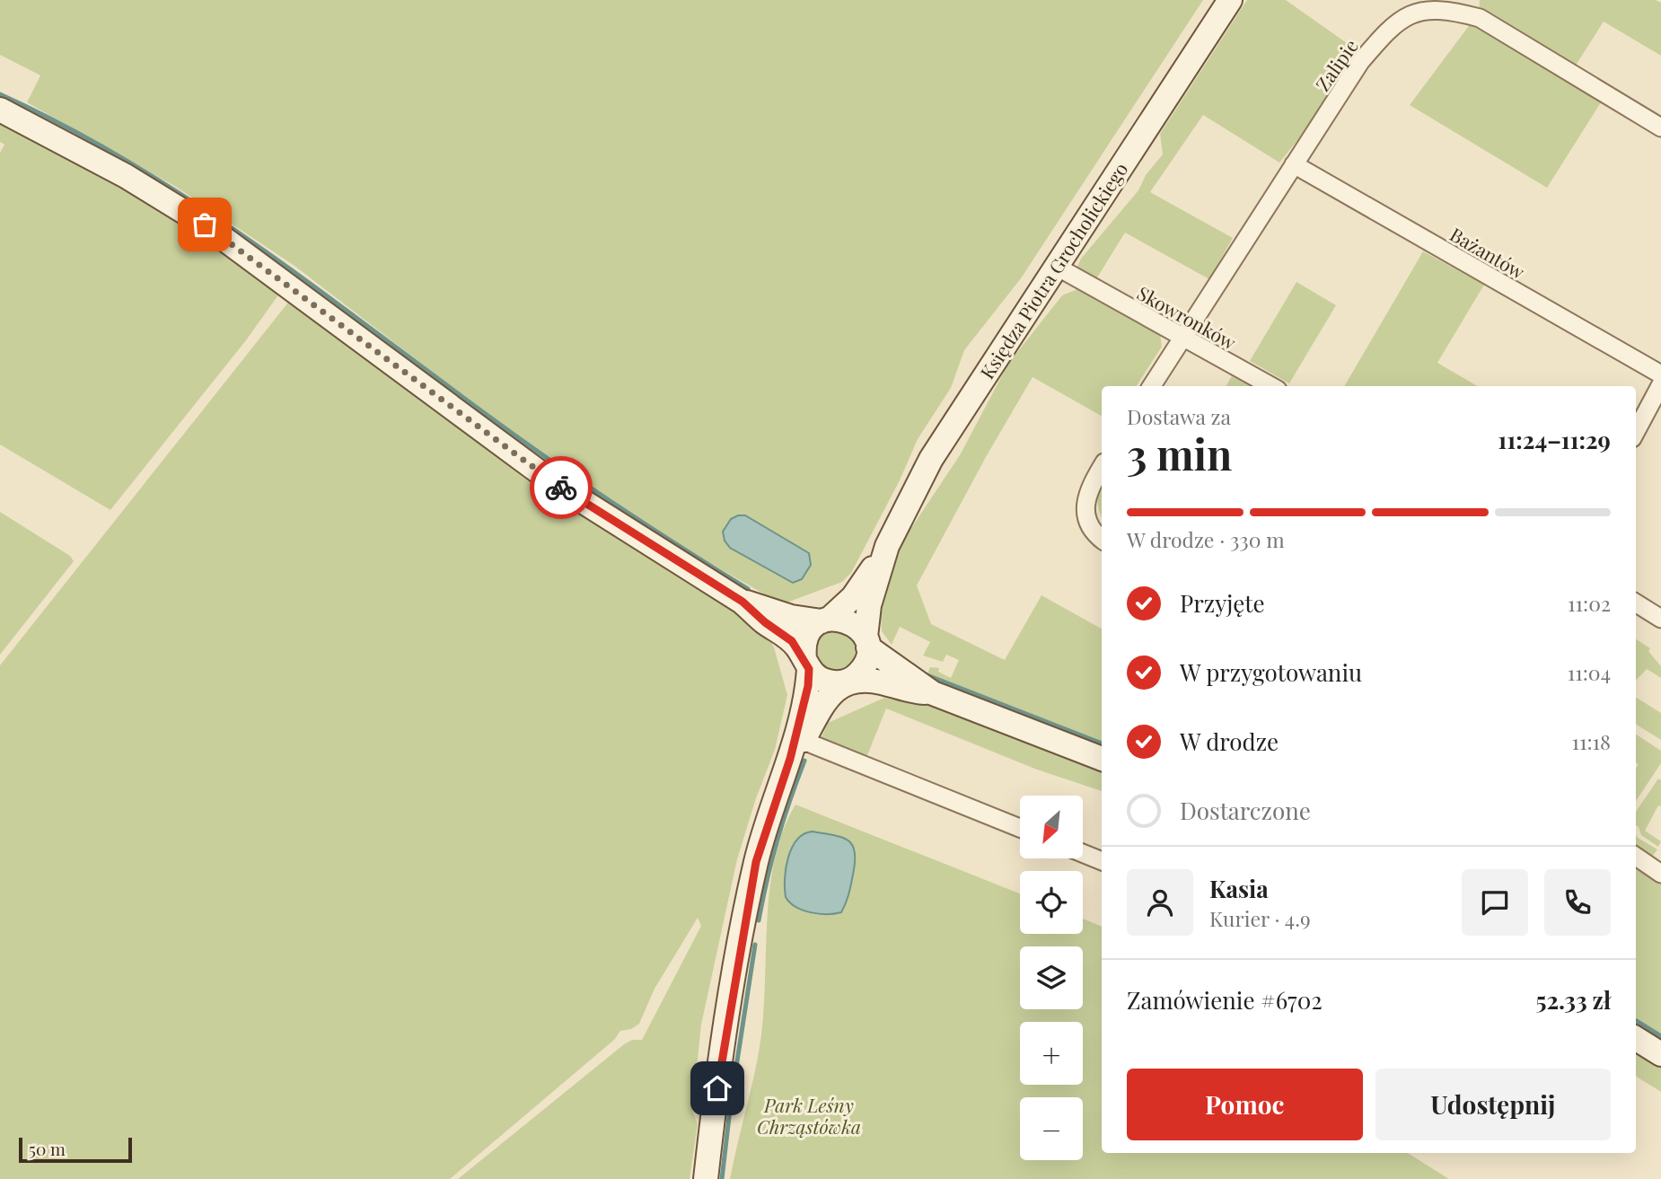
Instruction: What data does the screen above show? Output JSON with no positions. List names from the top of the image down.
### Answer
{
  "streets": {
    "street": [
      "Zalipie",
      "Bażantów",
      "Księdza Piotra Grocholickiego",
      "Skowronków"
    ]
  },
  "crossings": [
    ["Zalipie", "Bażantów"],
    ["Zalipie", "Skowronków"],
    ["Księdza Piotra Grocholickiego", "Skowronków"]
  ],
  "parks": ["Park Leśny Chrząstówka"],
  "scale_bar": "50 m",
  "north": "bottom left",
  "page": {
    "heading": ["3 min", "Dostawa za", "11:24–11:29"],
    "panel": [
      "Kasia",
      "Kurier · 4.9",
      "Zamówienie #6702",
      "52.33 zł"
    ],
    "bar": "W drodze · 330 m",
    "list": [
      ["Przyjęte", "11:02"],
      ["W przygotowaniu", "11:04"],
      ["W drodze", "11:18"],
      "Dostarczone"
    ],
    "map_buttons": ["+", "−"],
    "buttons": ["Pomoc", "Udostępnij"],
    "scale": "50 m"
  }
}
